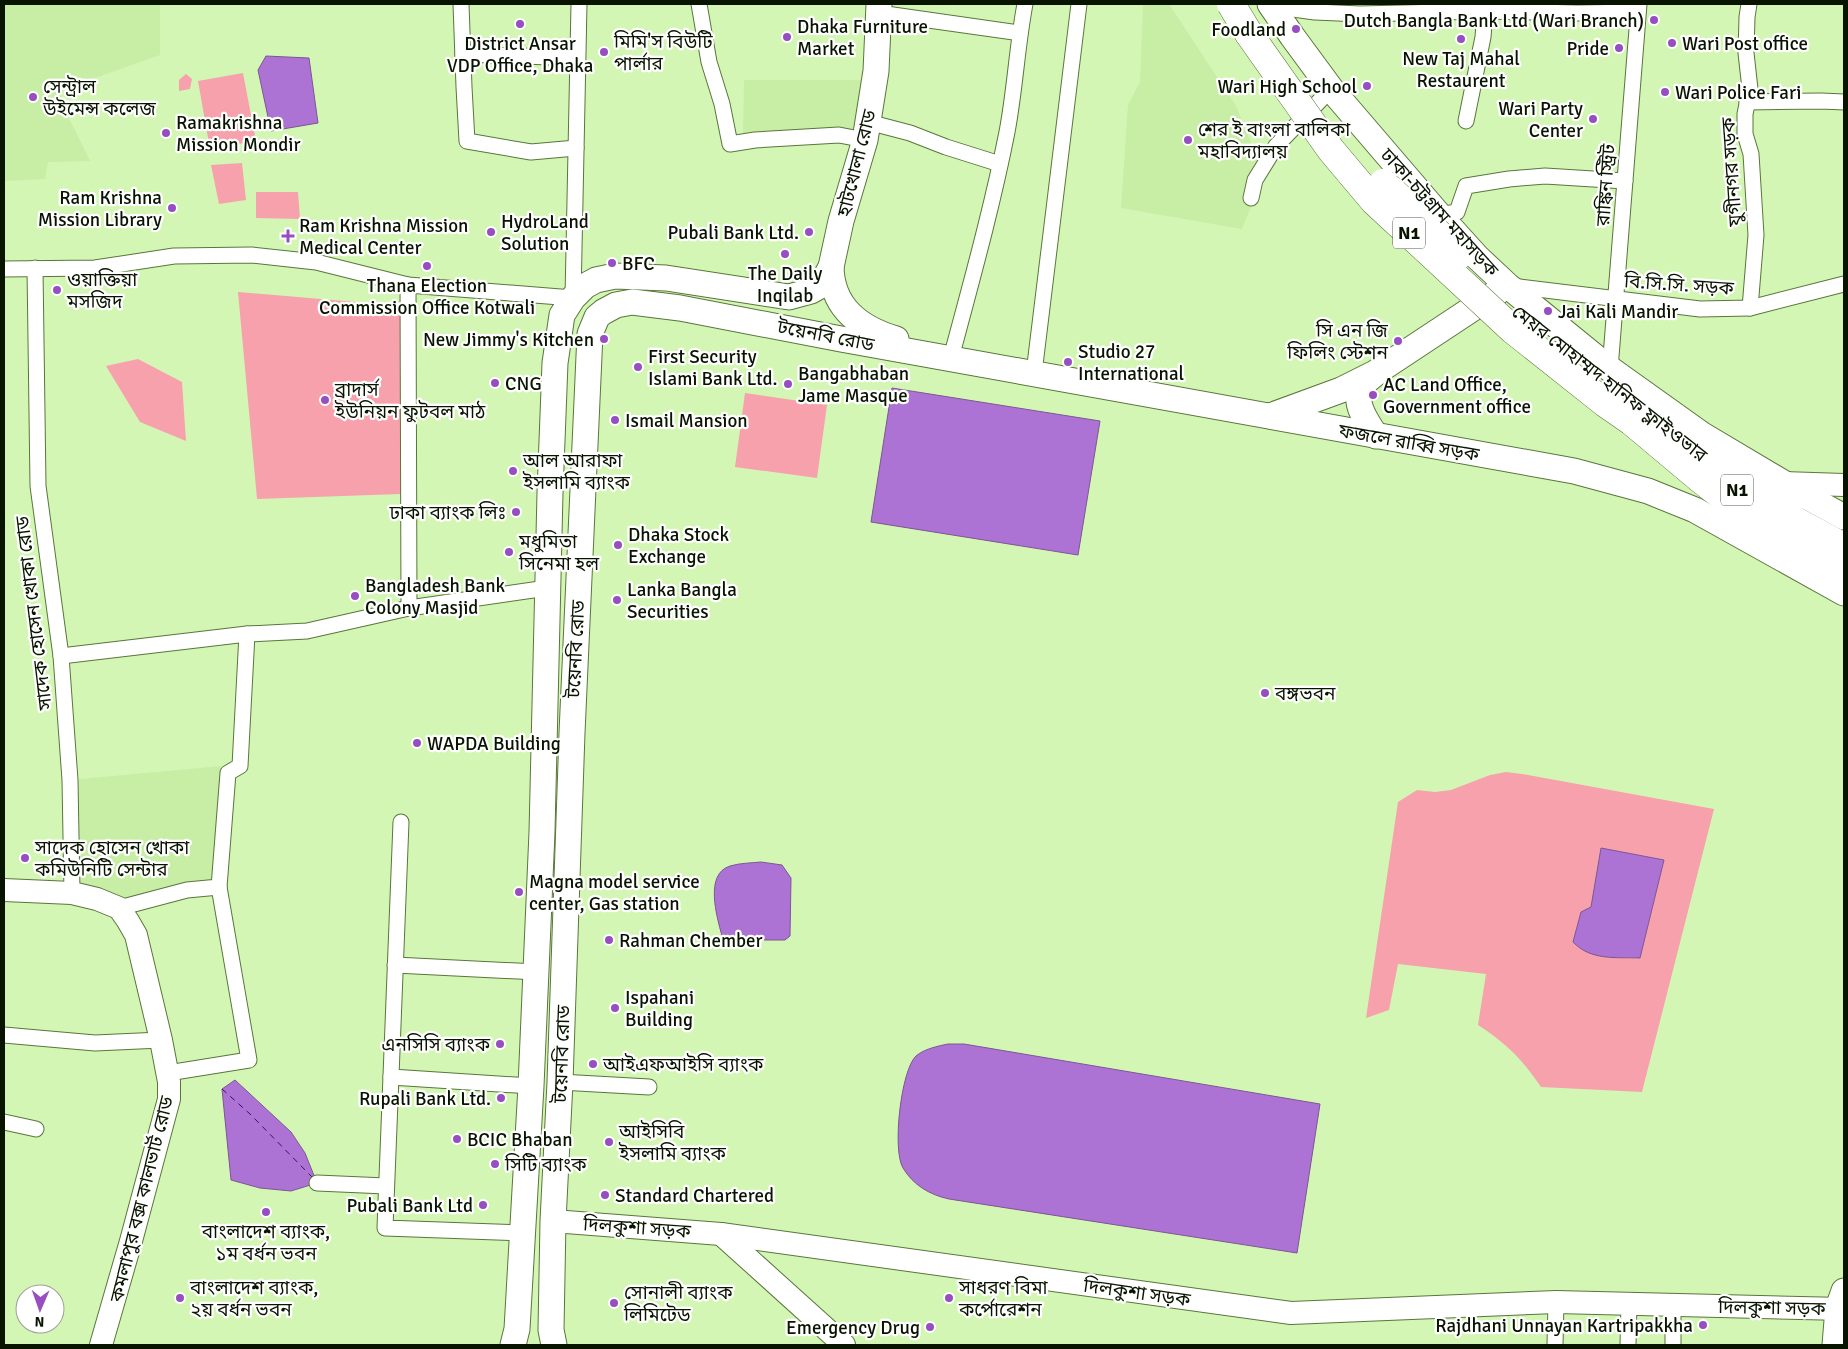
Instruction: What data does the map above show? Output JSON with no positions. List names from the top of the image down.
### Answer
{
  "streets": {
    "highway": ["N1", "মেয়র মোহাম্মদ হানিফ ফ্লাইওভার"],
    "main road": [
      "হাটখোলা রোড",
      "ঢাকা-চট্টগ্রাম মহাসড়ক",
      "টয়েনবি রোড",
      "ফজলে রাব্বি সড়ক"
    ],
    "street": [
      "যুগীনগর সড়ক",
      "রাঙ্কিন স্ট্রিট",
      "বি.সি.সি. সড়ক",
      "সাদেক হোসেন খোকা রোড",
      "কমলাপুর বক্স কালভার্ট রোড",
      "দিলকুশা সড়ক"
    ]
  },
  "crossings": [
    ["হাটখোলা রোড", "টয়েনবি রোড"],
    ["যুগীনগর সড়ক", "বি.সি.সি. সড়ক"],
    ["রাঙ্কিন স্ট্রিট", "ঢাকা-চট্টগ্রাম মহাসড়ক"],
    ["রাঙ্কিন স্ট্রিট", "বি.সি.সি. সড়ক"],
    ["ঢাকা-চট্টগ্রাম মহাসড়ক", "বি.সি.সি. সড়ক"],
    ["ঢাকা-চট্টগ্রাম মহাসড়ক", "মেয়র মোহাম্মদ হানিফ ফ্লাইওভার"],
    ["টয়েনবি রোড", "ফজলে রাব্বি সড়ক"],
    ["টয়েনবি রোড", "দিলকুশা সড়ক"]
  ],
  "places": {
    "other": [
      "Dutch Bangla Bank Ltd (Wari Branch)",
      "District Ansar VDP Office, Dhaka",
      "Foodland",
      "Dhaka Furniture Market",
      "New Taj Mahal Restaurent",
      "Wari Post office",
      "Pride",
      "মিমি'স বিউটি পার্লার",
      "Wari High School",
      "Wari Police Fari",
      "সেন্ট্রাল উইমেন্স কলেজ",
      "Wari Party Center",
      "Ramakrishna Mission Mondir",
      "শের ই বাংলা বালিকা মহাবিদ্যালয়",
      "Ram Krishna Mission Library",
      "HydroLand Solution",
      "Pubali Bank Ltd.",
      "The Daily Inqilab",
      "BFC",
      "Thana Election Commission Office Kotwali",
      "ওয়াক্তিয়া মসজিদ",
      "Jai Kali Mandir",
      "New Jimmy's Kitchen",
      "সি এন জি ফিলিং স্টেশন",
      "Studio 27 International",
      "First Security Islami Bank Ltd.",
      "CNG",
      "Bangabhaban Jame Masque",
      "AC Land Office, Government office",
      "ব্রাদার্স ইউনিয়ন ফুটবল মাঠ",
      "Ismail Mansion",
      "আল আরাফা ইসলামি ব্যাংক",
      "ঢাকা ব্যাংক লিঃ",
      "Dhaka Stock Exchange",
      "মধুমিতা সিনেমা হল",
      "Bangladesh Bank Colony Masjid",
      "Lanka Bangla Securities",
      "বঙ্গভবন",
      "WAPDA Building",
      "সাদেক হোসেন খোকা কমিউনিটি সেন্টার",
      "Magna model service center, Gas station",
      "Rahman Chember",
      "Ispahani Building",
      "এনসিসি ব্যাংক",
      "আইএফআইসি ব্যাংক",
      "Rupali Bank Ltd.",
      "BCIC Bhaban",
      "আইসিবি ইসলামি ব্যাংক",
      "সিটি ব্যাংক",
      "Standard Chartered",
      "Pubali Bank Ltd",
      "বাংলাদেশ ব্যাংক, ১ম বর্ধন ভবন",
      "বাংলাদেশ ব্যাংক, ২য় বর্ধন ভবন",
      "সাধরণ বিমা কর্পোরেশন",
      "সোনালী ব্যাংক লিমিটেড",
      "Rajdhani Unnayan Kartripakkha",
      "Emergency Drug"
    ],
    "health": ["Ram Krishna Mission Medical Center"]
  },
  "north": "bottom"
}
